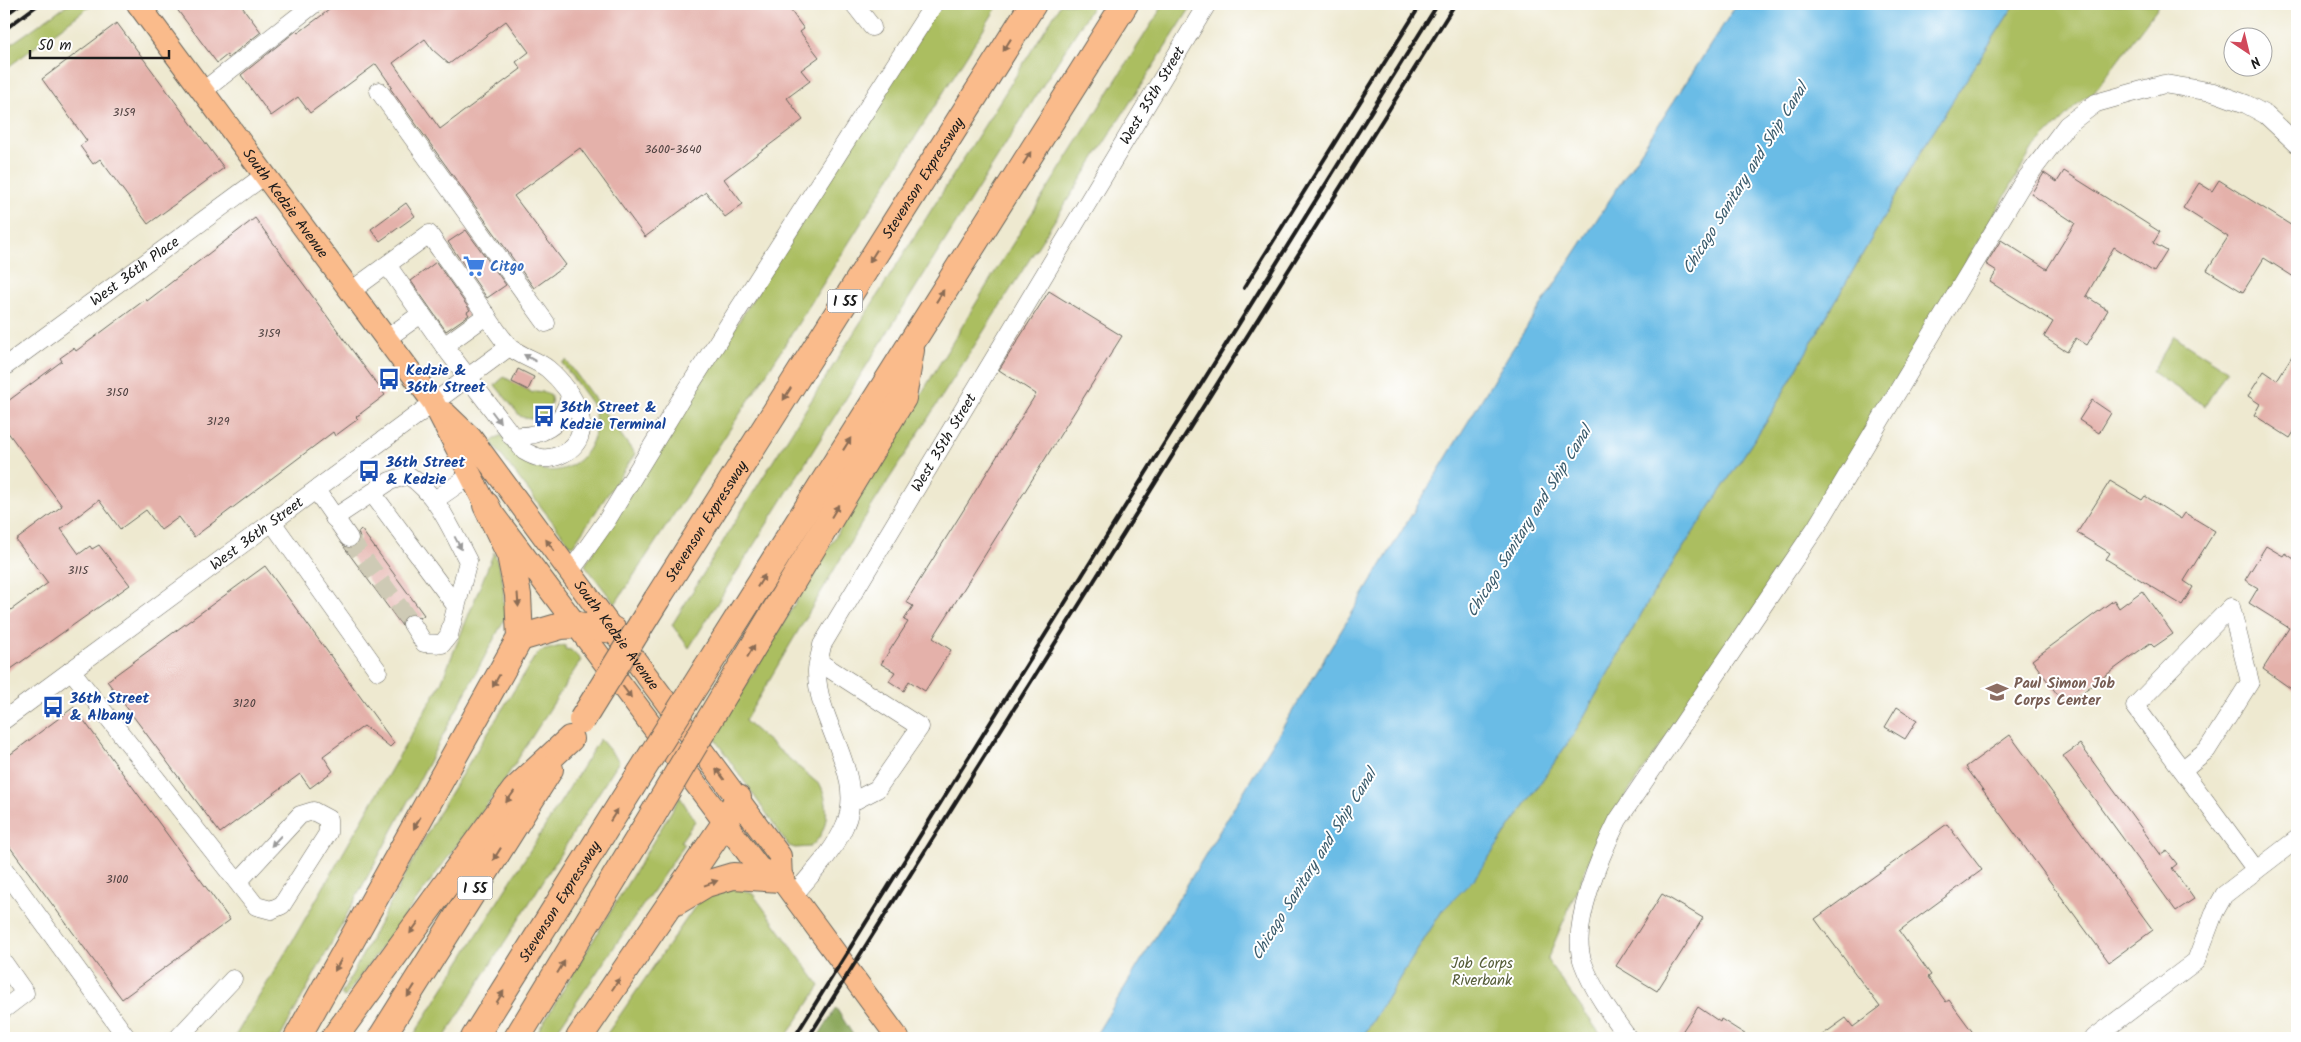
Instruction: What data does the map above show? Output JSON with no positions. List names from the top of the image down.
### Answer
{
  "streets": {
    "highway": ["Stevenson Expressway", "I 55"],
    "main road": ["South Kedzie Avenue"],
    "street": ["West 35th Street", "West 36th Place", "West 36th Street"]
  },
  "crossings": [
    ["West 35th Street", "South Kedzie Avenue"],
    ["South Kedzie Avenue", "West 36th Place"],
    ["South Kedzie Avenue", "West 36th Street"]
  ],
  "water": ["Chicago Sanitary and Ship Canal"],
  "parks": ["Job Corps Riverbank"],
  "places": {
    "supermarket": ["Citgo"],
    "bus stop": [
      "Kedzie & 36th Street",
      "36th Street & Kedzie Terminal",
      "36th Street & Kedzie",
      "36th Street & Albany"
    ],
    "school or university": ["Paul Simon Job Corps Center"]
  },
  "house_numbers": [
    "3159",
    "3600-3640",
    "3159",
    "3150",
    "3129",
    "3115",
    "3120",
    "3100"
  ],
  "scale_bar": "50 m",
  "north": "bottom right"
}
